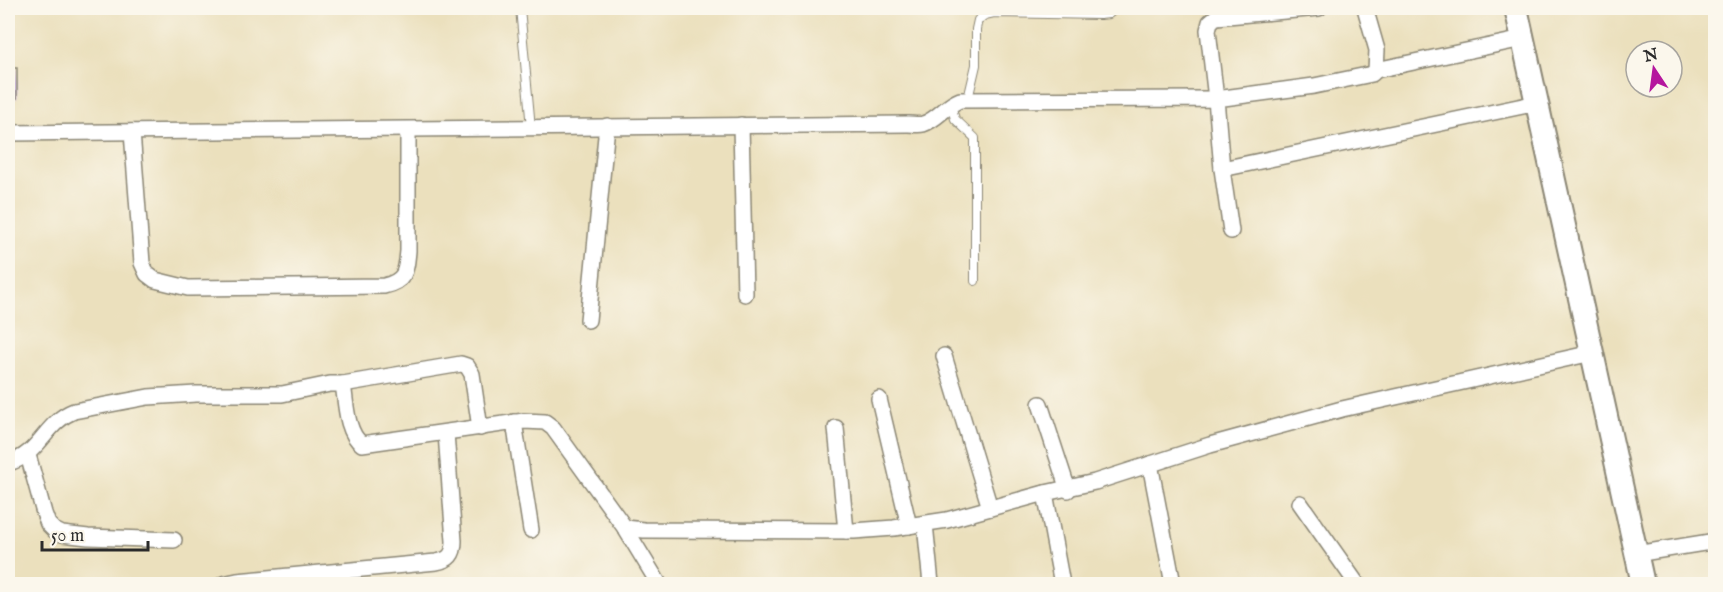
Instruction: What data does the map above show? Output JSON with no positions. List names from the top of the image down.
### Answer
{
  "scale_bar": "50 m",
  "north": "top"
}
